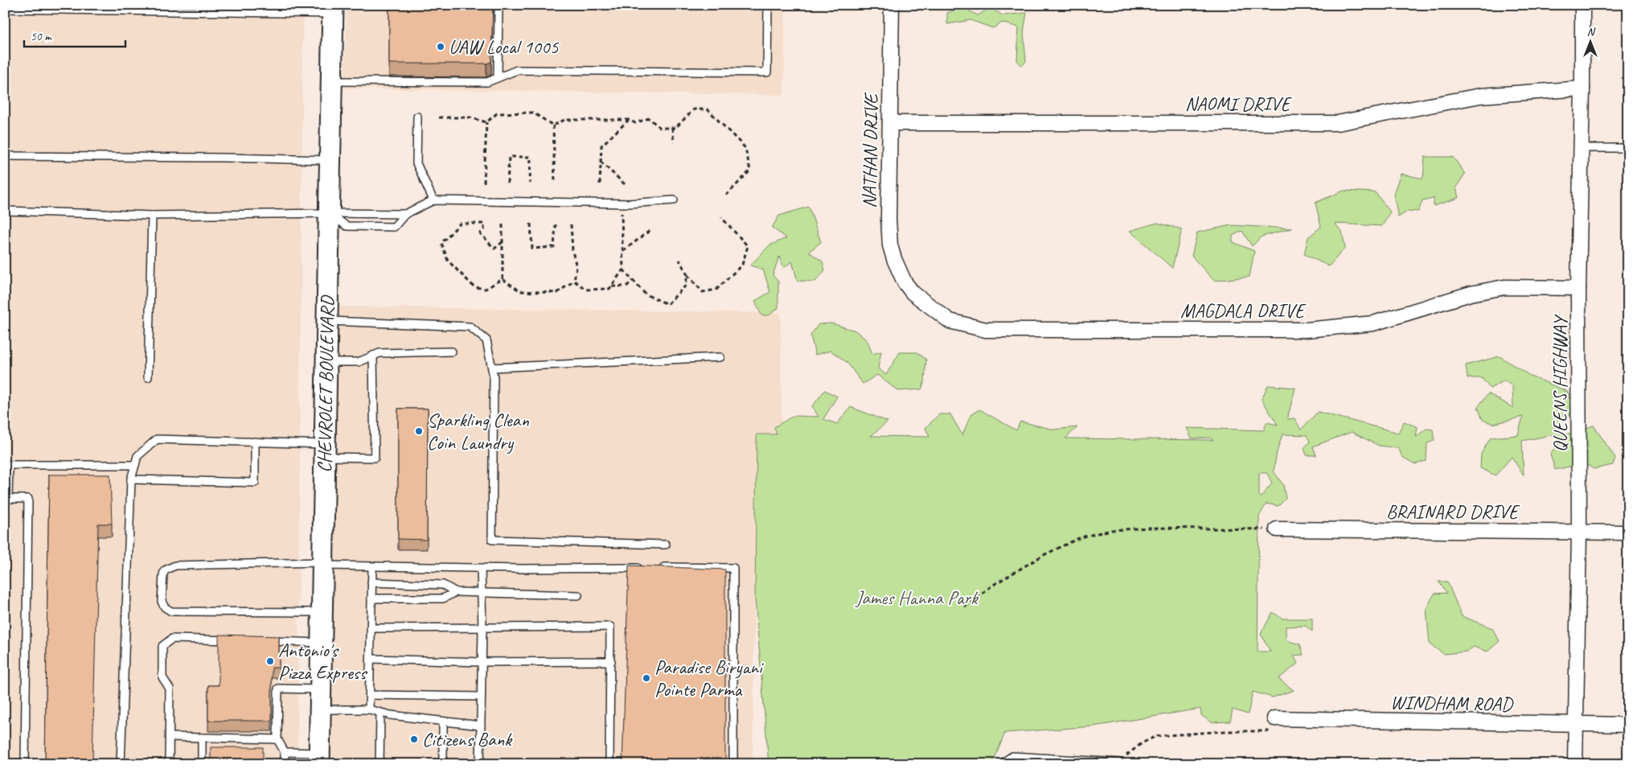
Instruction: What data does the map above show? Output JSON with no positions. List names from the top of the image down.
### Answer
{
  "streets": {
    "main road": ["CHEVROLET BOULEVARD"],
    "street": [
      "NAOMI DRIVE",
      "NATHAN DRIVE",
      "MAGDALA DRIVE",
      "QUEENS HIGHWAY",
      "BRAINARD DRIVE",
      "WINDHAM ROAD"
    ]
  },
  "crossings": [
    ["NAOMI DRIVE", "NATHAN DRIVE"],
    ["NAOMI DRIVE", "QUEENS HIGHWAY"],
    ["NATHAN DRIVE", "MAGDALA DRIVE"],
    ["MAGDALA DRIVE", "QUEENS HIGHWAY"],
    ["QUEENS HIGHWAY", "BRAINARD DRIVE"],
    ["QUEENS HIGHWAY", "WINDHAM ROAD"]
  ],
  "parks": ["James Hanna Park"],
  "places": [
    "UAW Local 1005",
    "Sparkling Clean Coin Laundry",
    "Antonio's Pizza Express",
    "Paradise Biryani Pointe Parma",
    "Citizens Bank"
  ],
  "scale_bar": "50 m",
  "north": "top"
}
